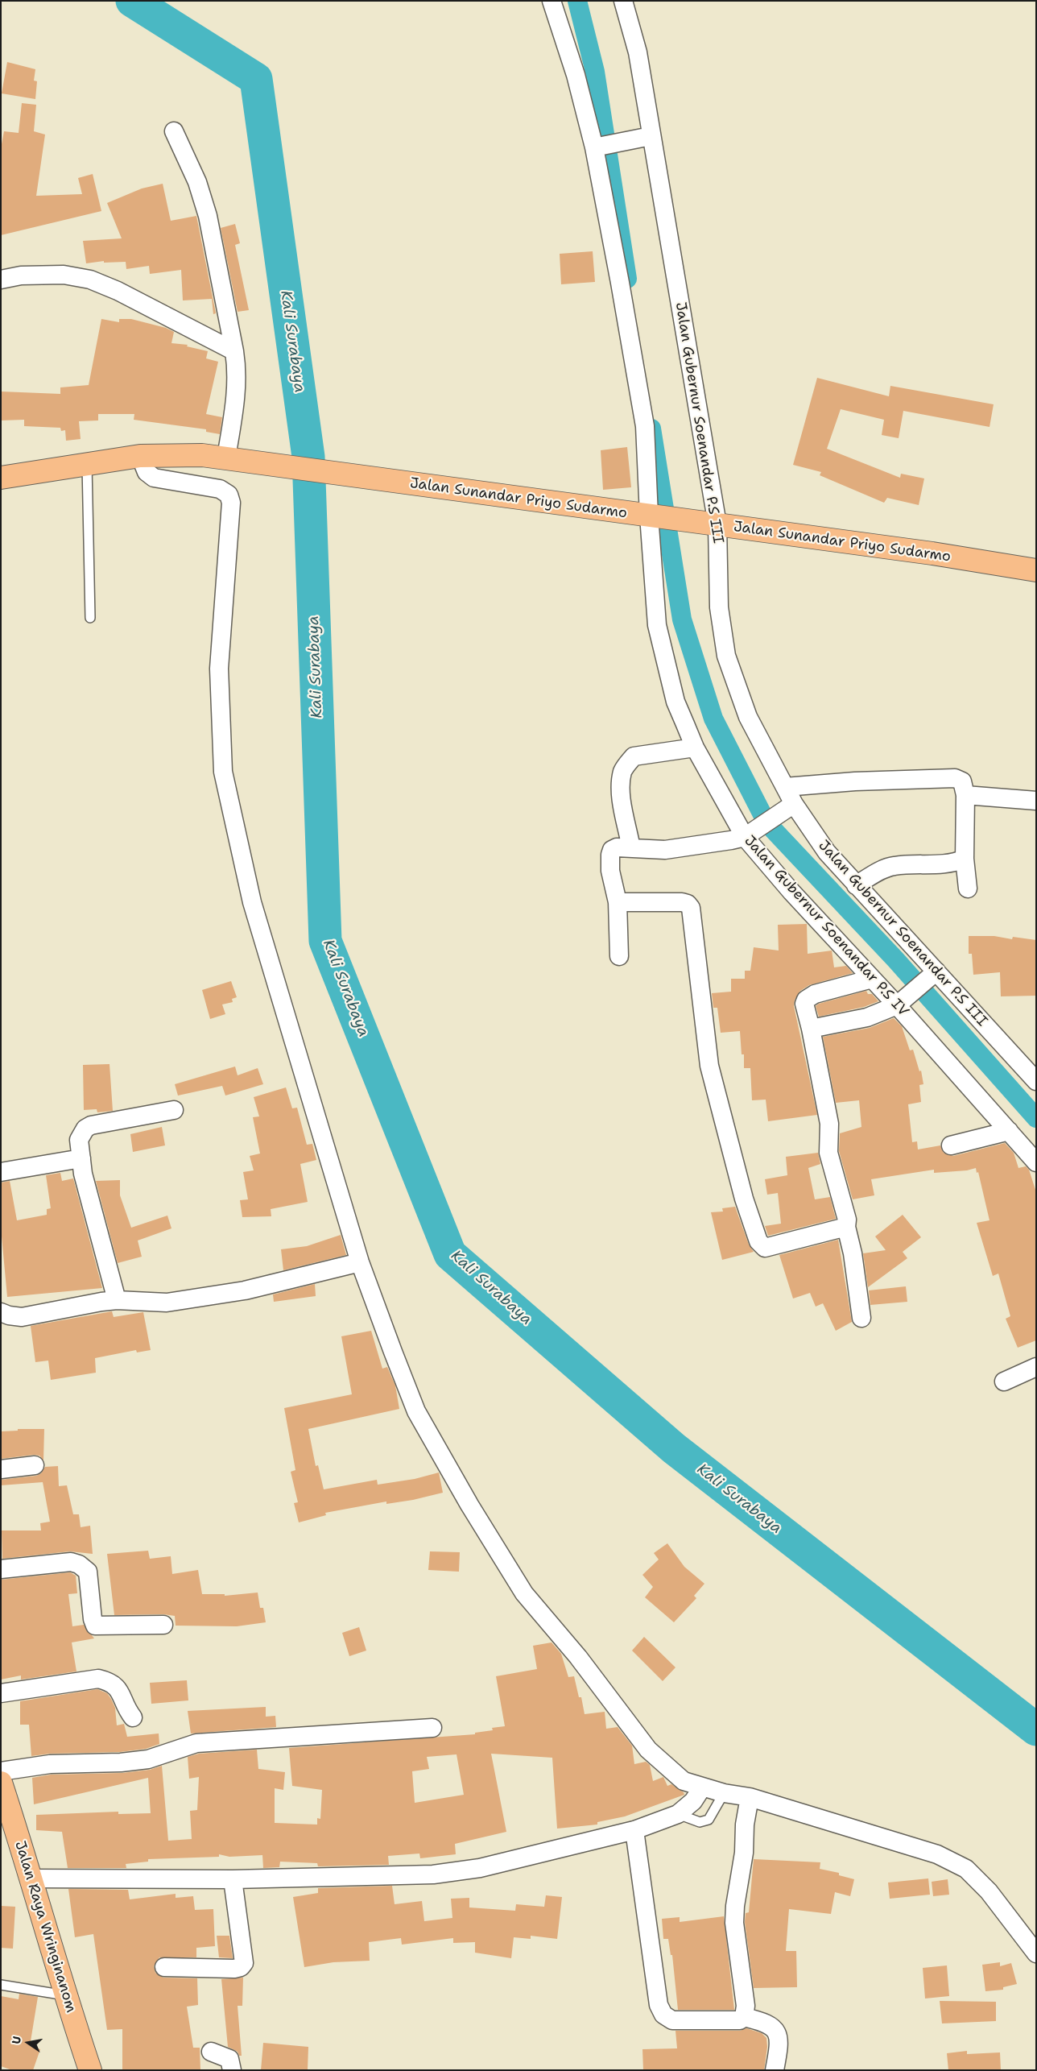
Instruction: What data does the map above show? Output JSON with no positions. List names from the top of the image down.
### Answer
{
  "streets": {
    "main road": ["Jalan Sunandar Priyo Sudarmo", "Jalan Raya Wringinanom"],
    "street": ["Jalan Gubernur Soenandar P.S III", "Jalan Gubernur Soenandar P.S IV"]
  },
  "crossings": [
    ["Jalan Gubernur Soenandar P.S III", "Jalan Sunandar Priyo Sudarmo"],
    ["Jalan Sunandar Priyo Sudarmo", "Jalan Gubernur Soenandar P.S IV"]
  ],
  "water": ["Kali Surabaya"],
  "north": "left"
}
